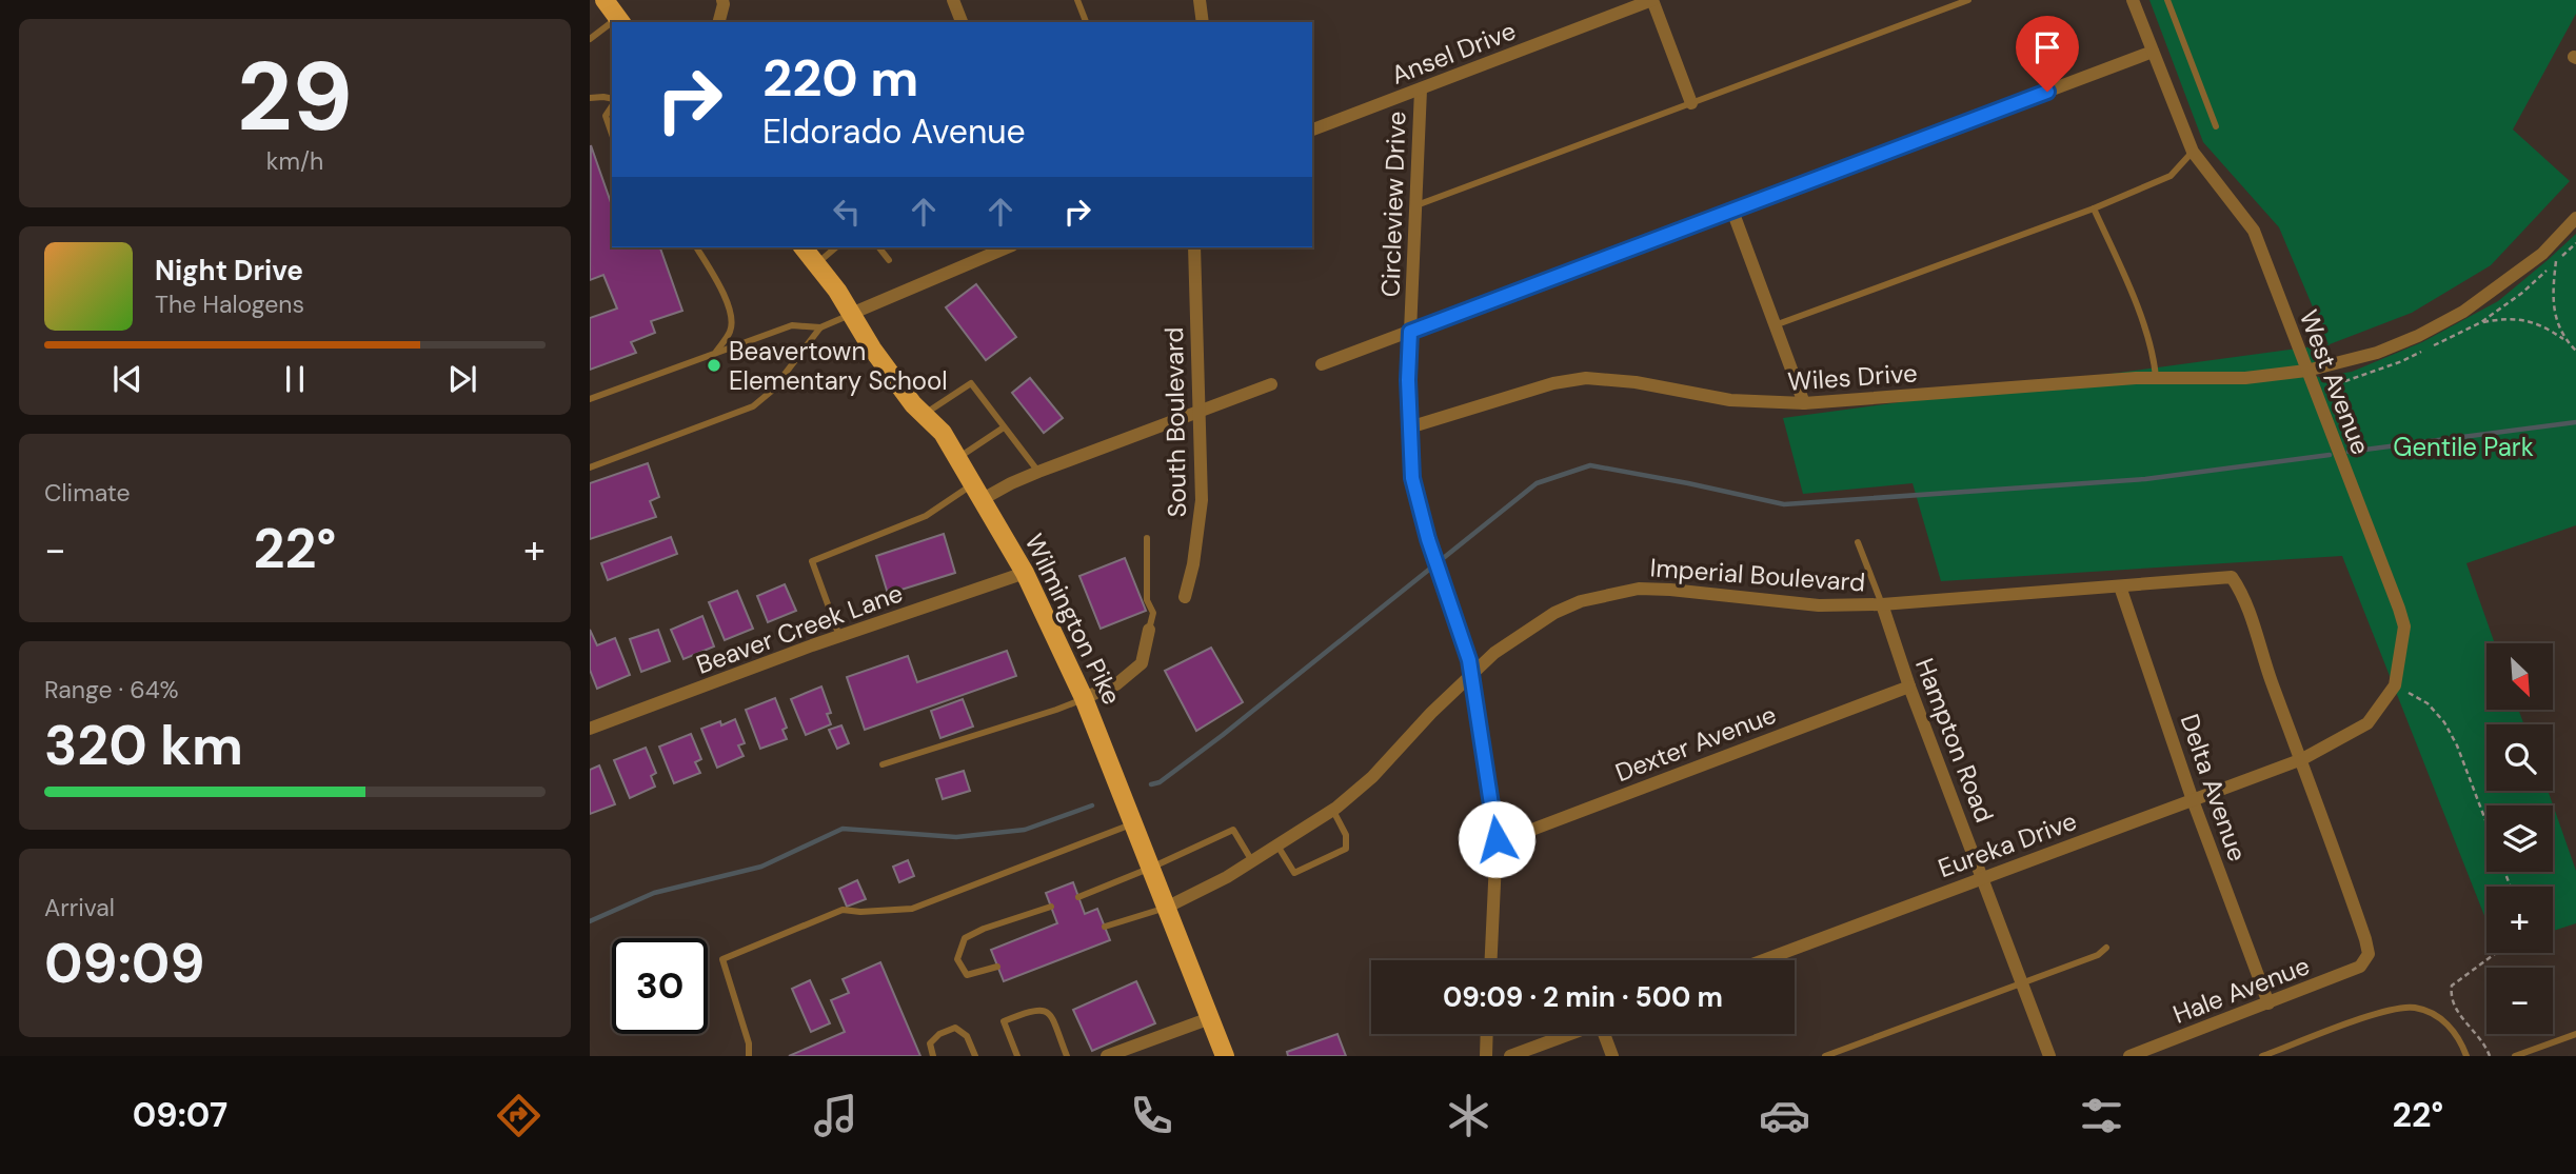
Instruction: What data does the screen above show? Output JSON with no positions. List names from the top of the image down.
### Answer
{
  "streets": {
    "main road": ["Wilmington Pike"],
    "street": [
      "Ansel Drive",
      "Circleview Drive",
      "Wiles Drive",
      "West Avenue",
      "South Boulevard",
      "Imperial Boulevard",
      "Beaver Creek Lane",
      "Hampton Road",
      "Dexter Avenue",
      "Delta Avenue",
      "Eureka Drive",
      "Hale Avenue"
    ]
  },
  "crossings": [
    ["Ansel Drive", "Circleview Drive"],
    ["Circleview Drive", "Wiles Drive"],
    ["Circleview Drive", "Imperial Boulevard"],
    ["Circleview Drive", "Dexter Avenue"],
    ["Wiles Drive", "West Avenue"],
    ["West Avenue", "Imperial Boulevard"],
    ["West Avenue", "Eureka Drive"],
    ["West Avenue", "Hale Avenue"],
    ["South Boulevard", "Wilmington Pike"],
    ["Imperial Boulevard", "Wilmington Pike"],
    ["Imperial Boulevard", "Hampton Road"],
    ["Imperial Boulevard", "Delta Avenue"],
    ["Imperial Boulevard", "Eureka Drive"],
    ["Imperial Boulevard", "Hale Avenue"],
    ["Wilmington Pike", "Beaver Creek Lane"],
    ["Hampton Road", "Dexter Avenue"],
    ["Hampton Road", "Eureka Drive"],
    ["Delta Avenue", "Eureka Drive"],
    ["Delta Avenue", "Hale Avenue"],
    ["Eureka Drive", "Hale Avenue"]
  ],
  "parks": ["Gentile Park"],
  "places": ["Beavertown Elementary School"],
  "north": "bottom right",
  "page": {
    "tile": [
      ["29", "km/h"],
      "Climate",
      ["Range · 64%", "320 km"],
      ["Arrival", "09:09"]
    ],
    "turn": ["220 m", "Eldorado Avenue"],
    "song": ["Night Drive", "The Halogens"],
    "heat": ["−", "22°", "+"],
    "map_buttons": ["+", "−"],
    "limit": "30",
    "trip": "09:09 · 2 min · 500 m",
    "tabs": ["09:07", "22°"]
  }
}
